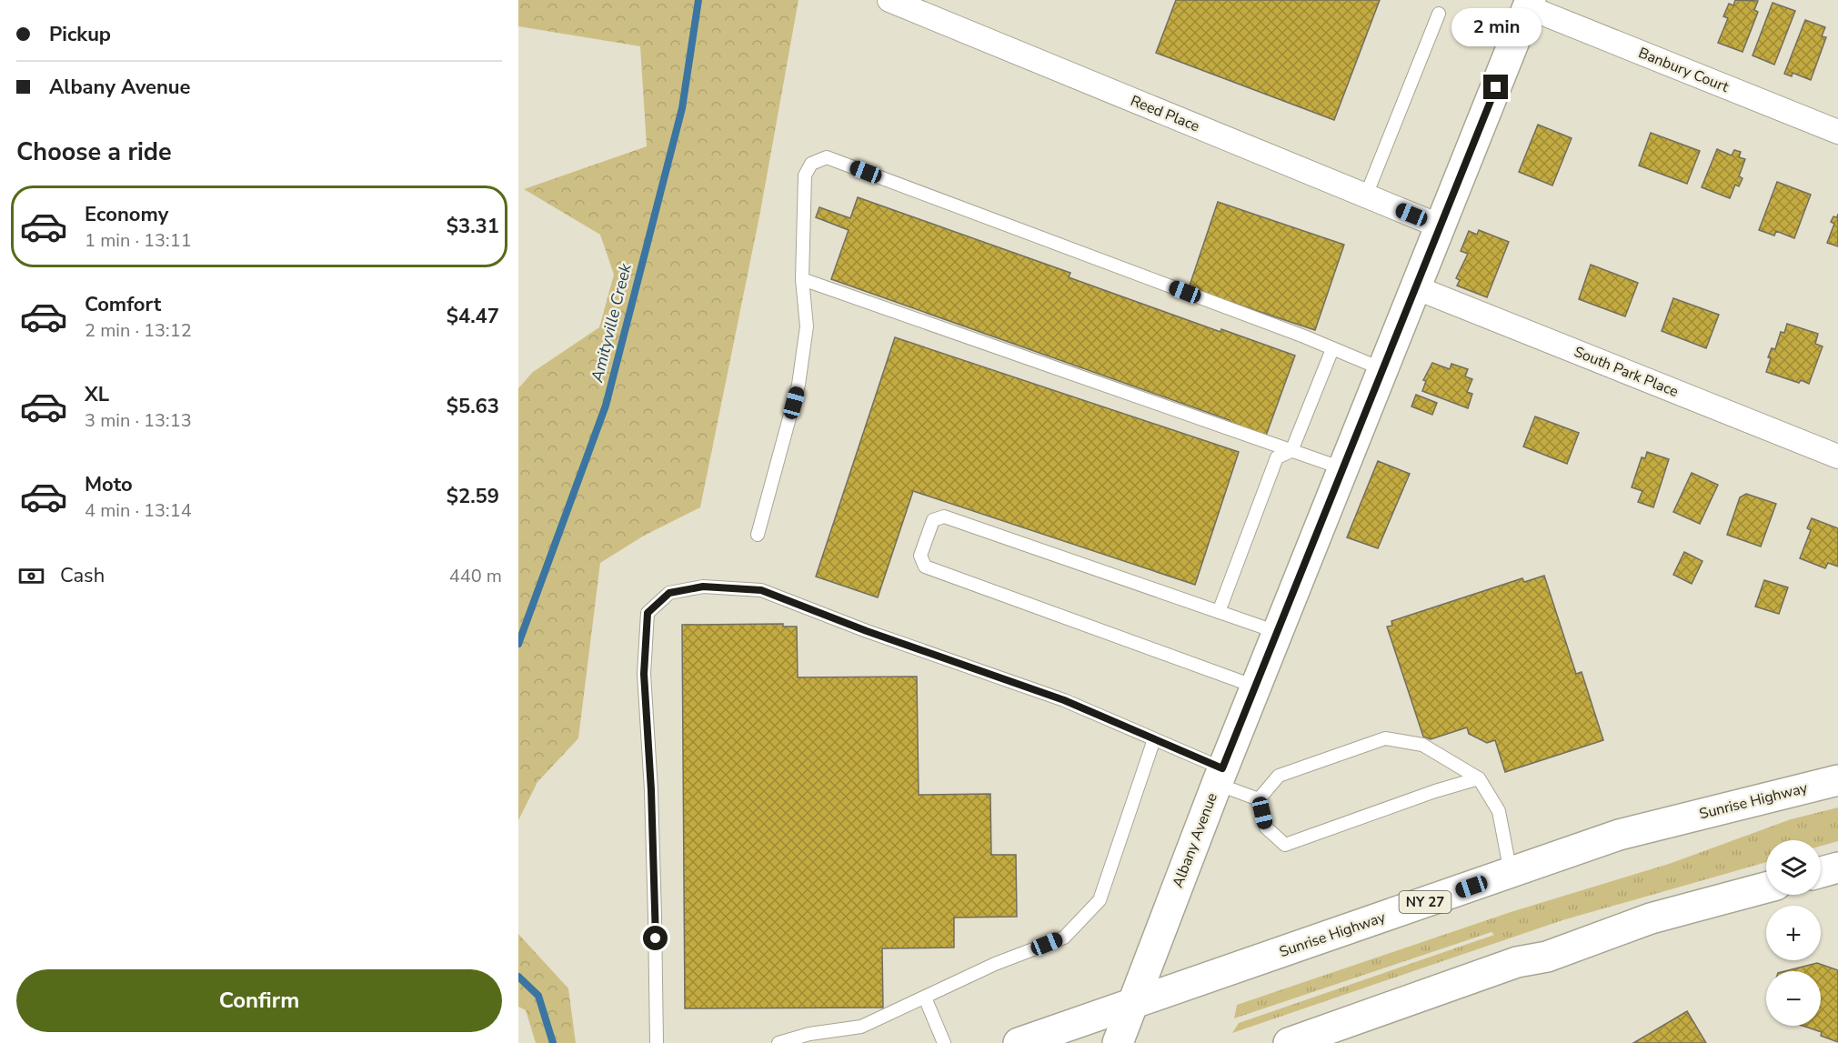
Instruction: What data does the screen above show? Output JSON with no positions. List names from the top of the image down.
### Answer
{
  "streets": {
    "main road": ["Sunrise Highway", "Albany Avenue", "NY 27"],
    "street": ["Banbury Court", "Reed Place", "South Park Place"]
  },
  "crossings": [
    ["Banbury Court", "Albany Avenue"],
    ["Reed Place", "Albany Avenue"],
    ["South Park Place", "Albany Avenue"],
    ["Sunrise Highway", "Albany Avenue"]
  ],
  "water": ["Amityville Creek"],
  "page": {
    "banner": ["Pickup", "Albany Avenue"],
    "bubble": "2 min",
    "heading": "Choose a ride",
    "list": [
      {
        "name": "Economy",
        "note": "1 min · 13:11",
        "value": "$3.31"
      },
      {
        "name": "Comfort",
        "note": "2 min · 13:12",
        "value": "$4.47"
      },
      {
        "name": "XL",
        "note": "3 min · 13:13",
        "value": "$5.63"
      },
      {
        "name": "Moto",
        "note": "4 min · 13:14",
        "value": "$2.59"
      }
    ],
    "pay": ["Cash", "440 m"],
    "map_buttons": ["+", "−"],
    "buttons": "Confirm"
  }
}
